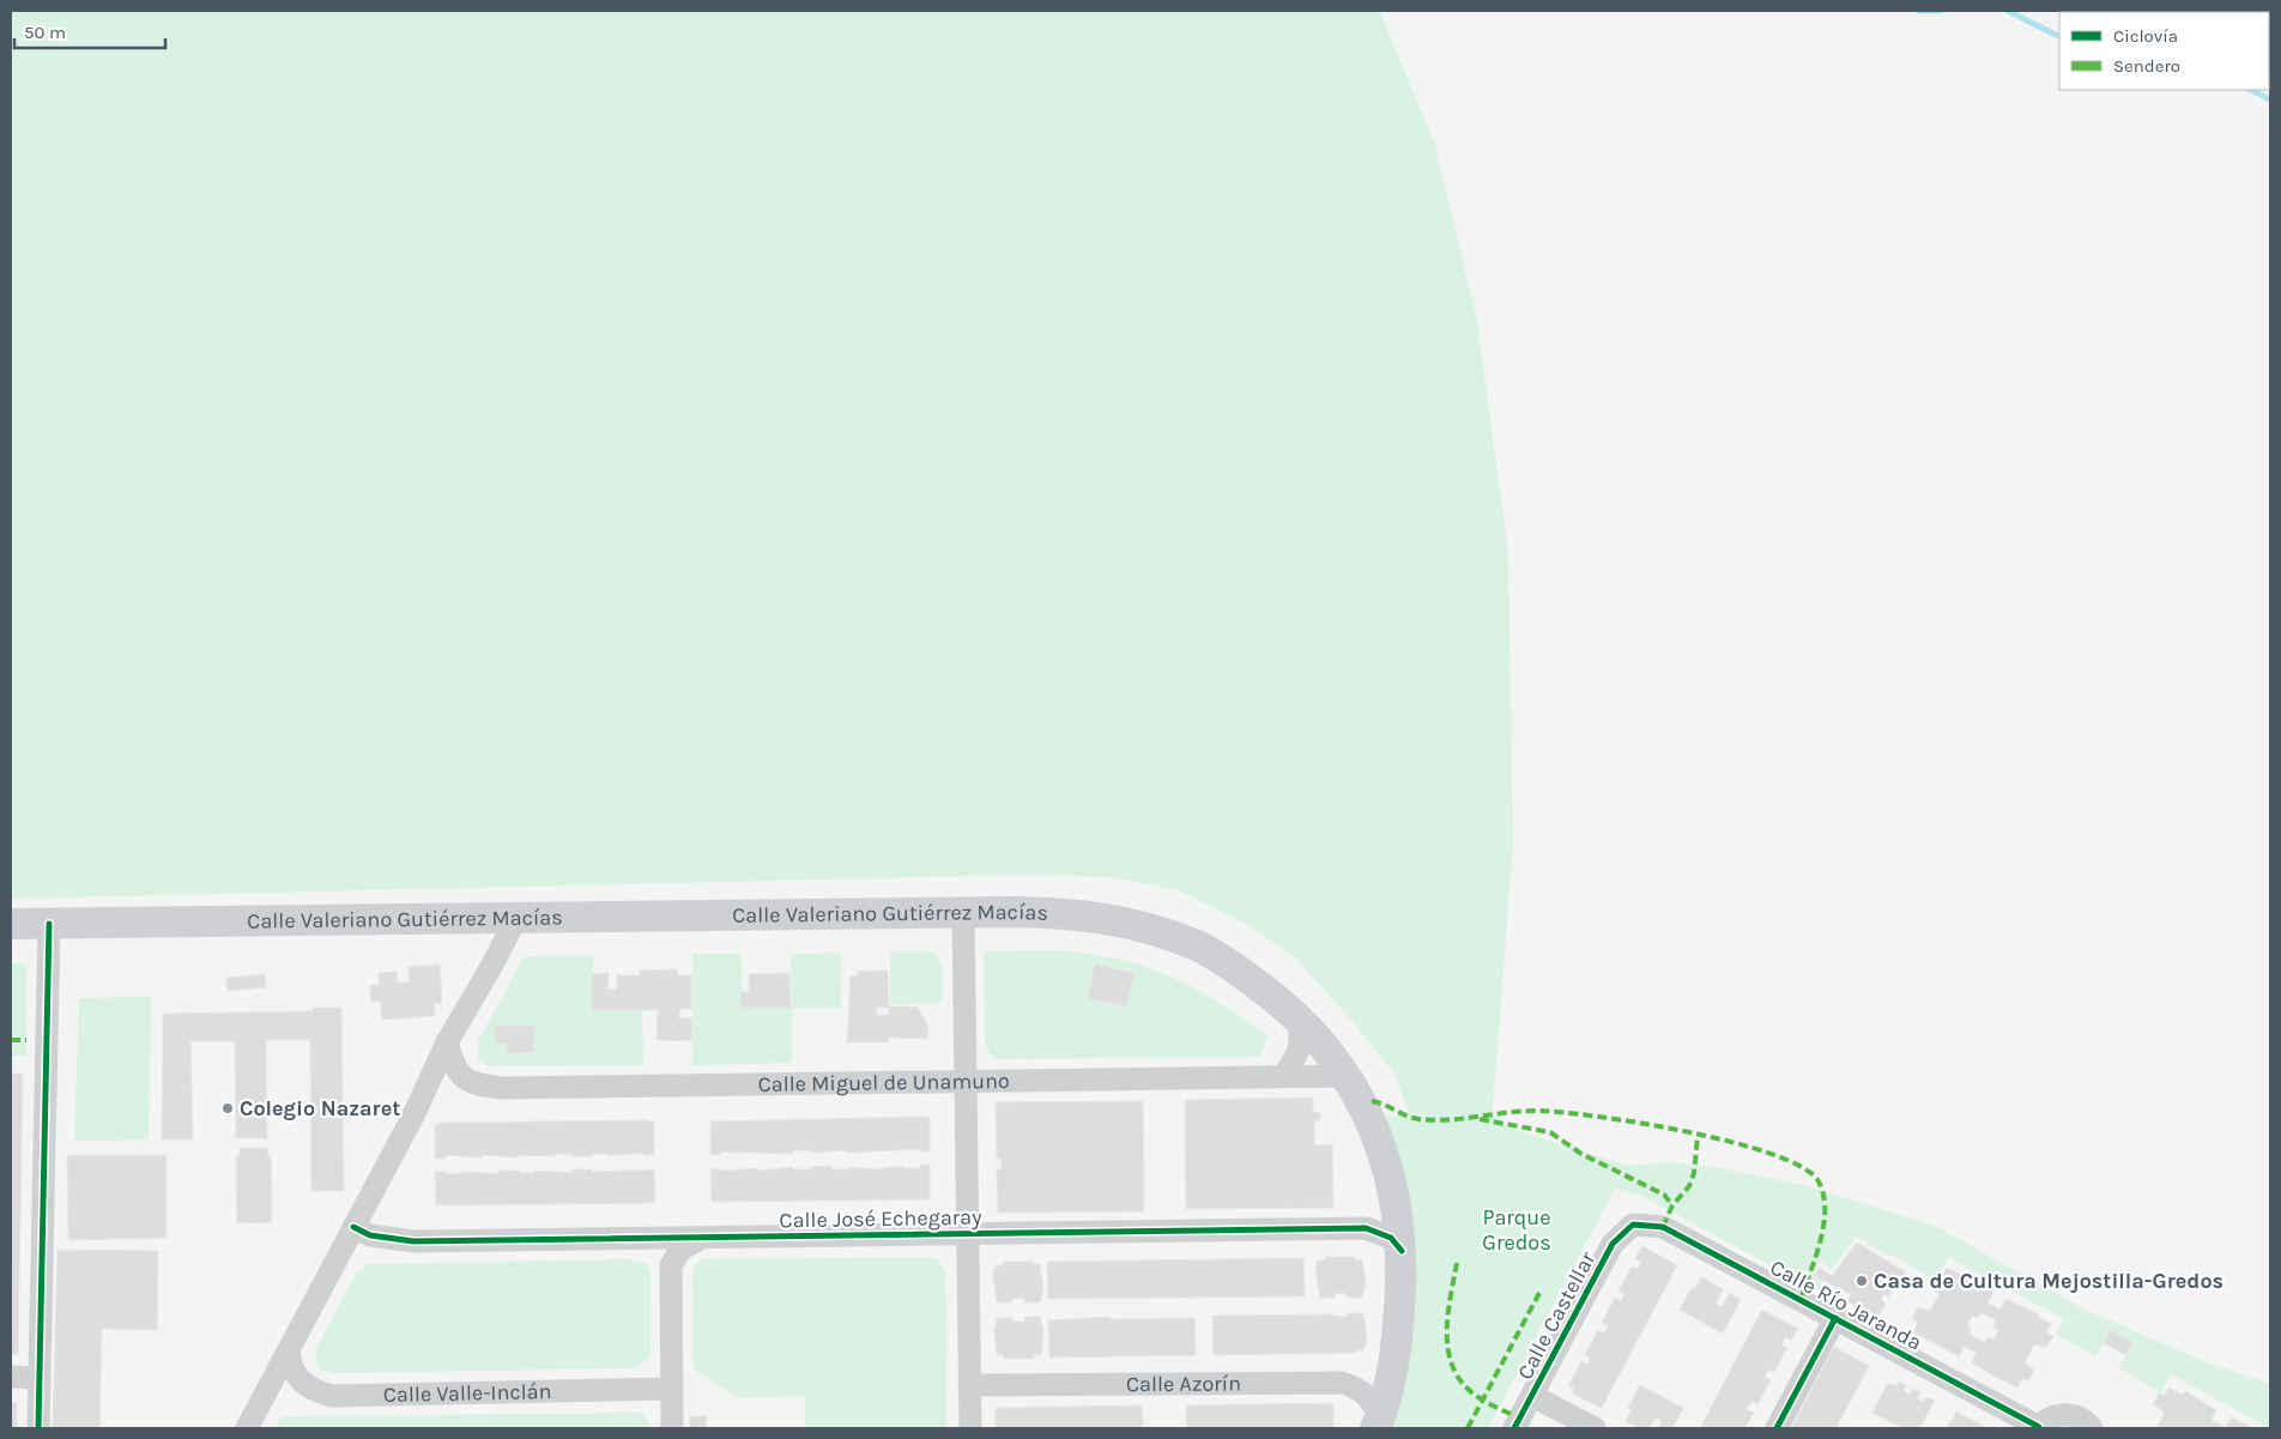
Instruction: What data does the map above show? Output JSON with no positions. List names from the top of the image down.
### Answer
{
  "streets": {
    "main road": ["Calle Valeriano Gutiérrez Macías"],
    "street": [
      "Calle Miguel de Unamuno",
      "Calle José Echegaray",
      "Calle Río Jaranda",
      "Calle Castellar",
      "Calle Azorín",
      "Calle Valle-Inclán"
    ]
  },
  "crossings": [
    ["Calle Valeriano Gutiérrez Macías", "Calle Miguel de Unamuno"],
    ["Calle Valeriano Gutiérrez Macías", "Calle José Echegaray"],
    ["Calle Valeriano Gutiérrez Macías", "Calle Azorín"],
    ["Calle Río Jaranda", "Calle Castellar"]
  ],
  "parks": ["Parque Gredos"],
  "places": ["Colegio Nazaret", "Casa de Cultura Mejostilla-Gredos"],
  "legend": ["Ciclovía", "Sendero"],
  "scale_bar": "50 m"
}
